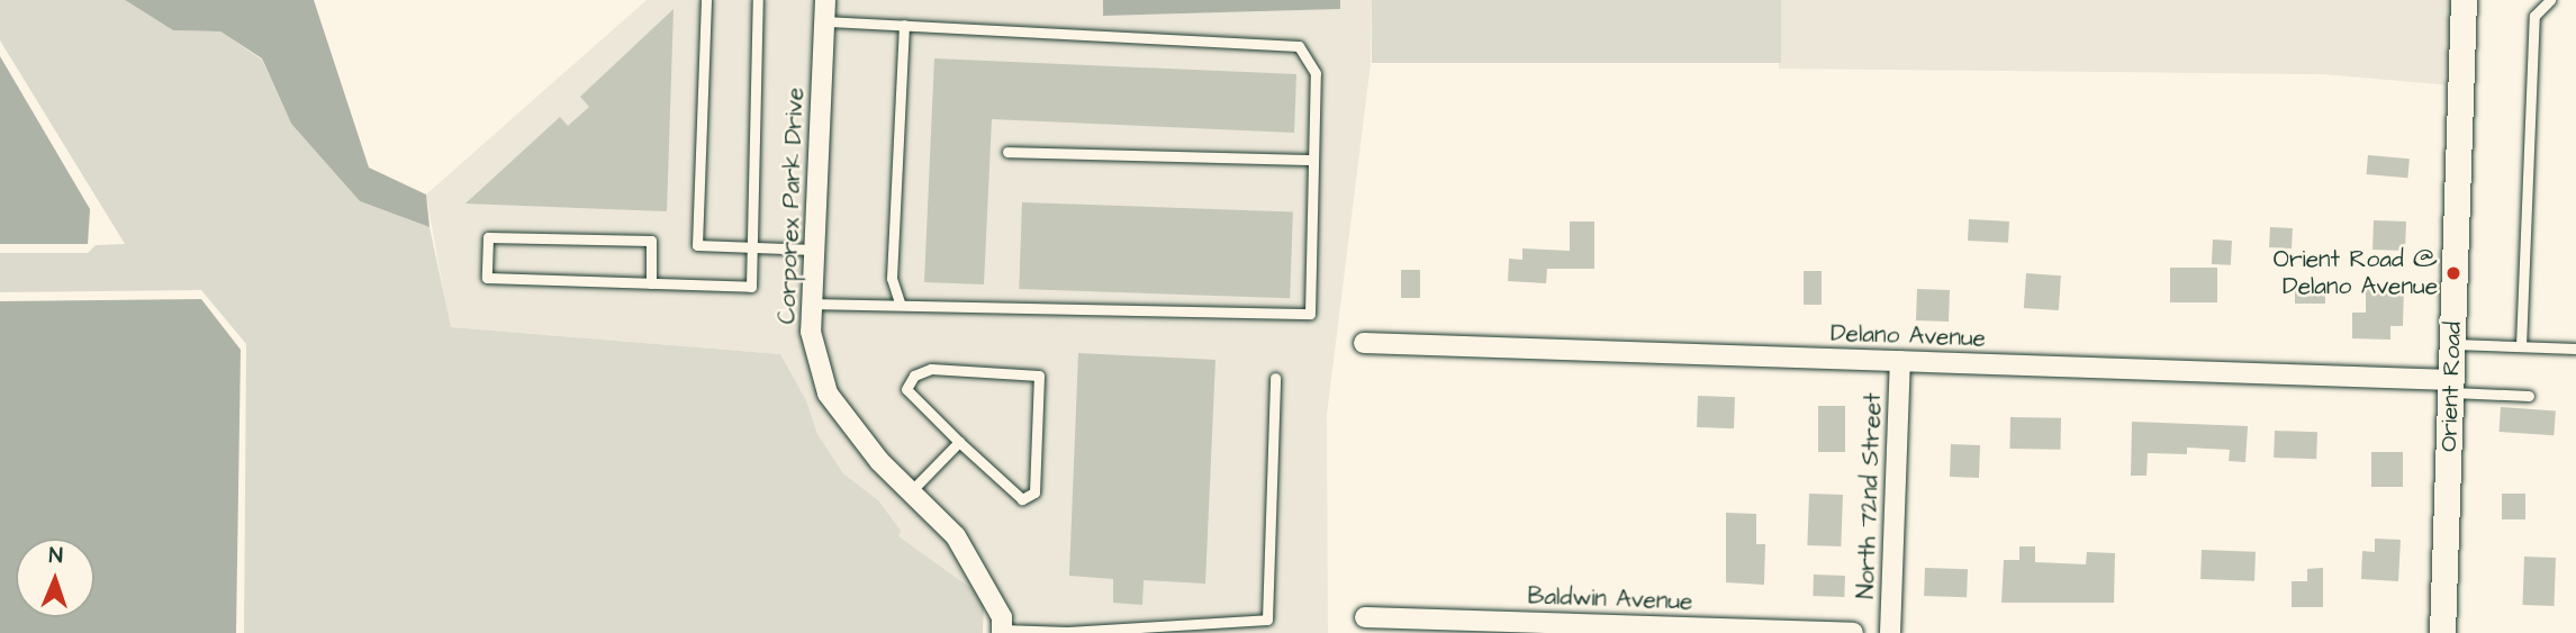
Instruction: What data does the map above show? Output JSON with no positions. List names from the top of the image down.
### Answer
{
  "streets": {
    "street": [
      "Corporex Park Drive",
      "Delano Avenue",
      "Orient Road",
      "North 72nd Street",
      "Baldwin Avenue"
    ]
  },
  "crossings": [
    ["Delano Avenue", "Orient Road"],
    ["Delano Avenue", "North 72nd Street"]
  ],
  "places": ["Orient Road @ Delano Avenue"],
  "north": "top"
}
